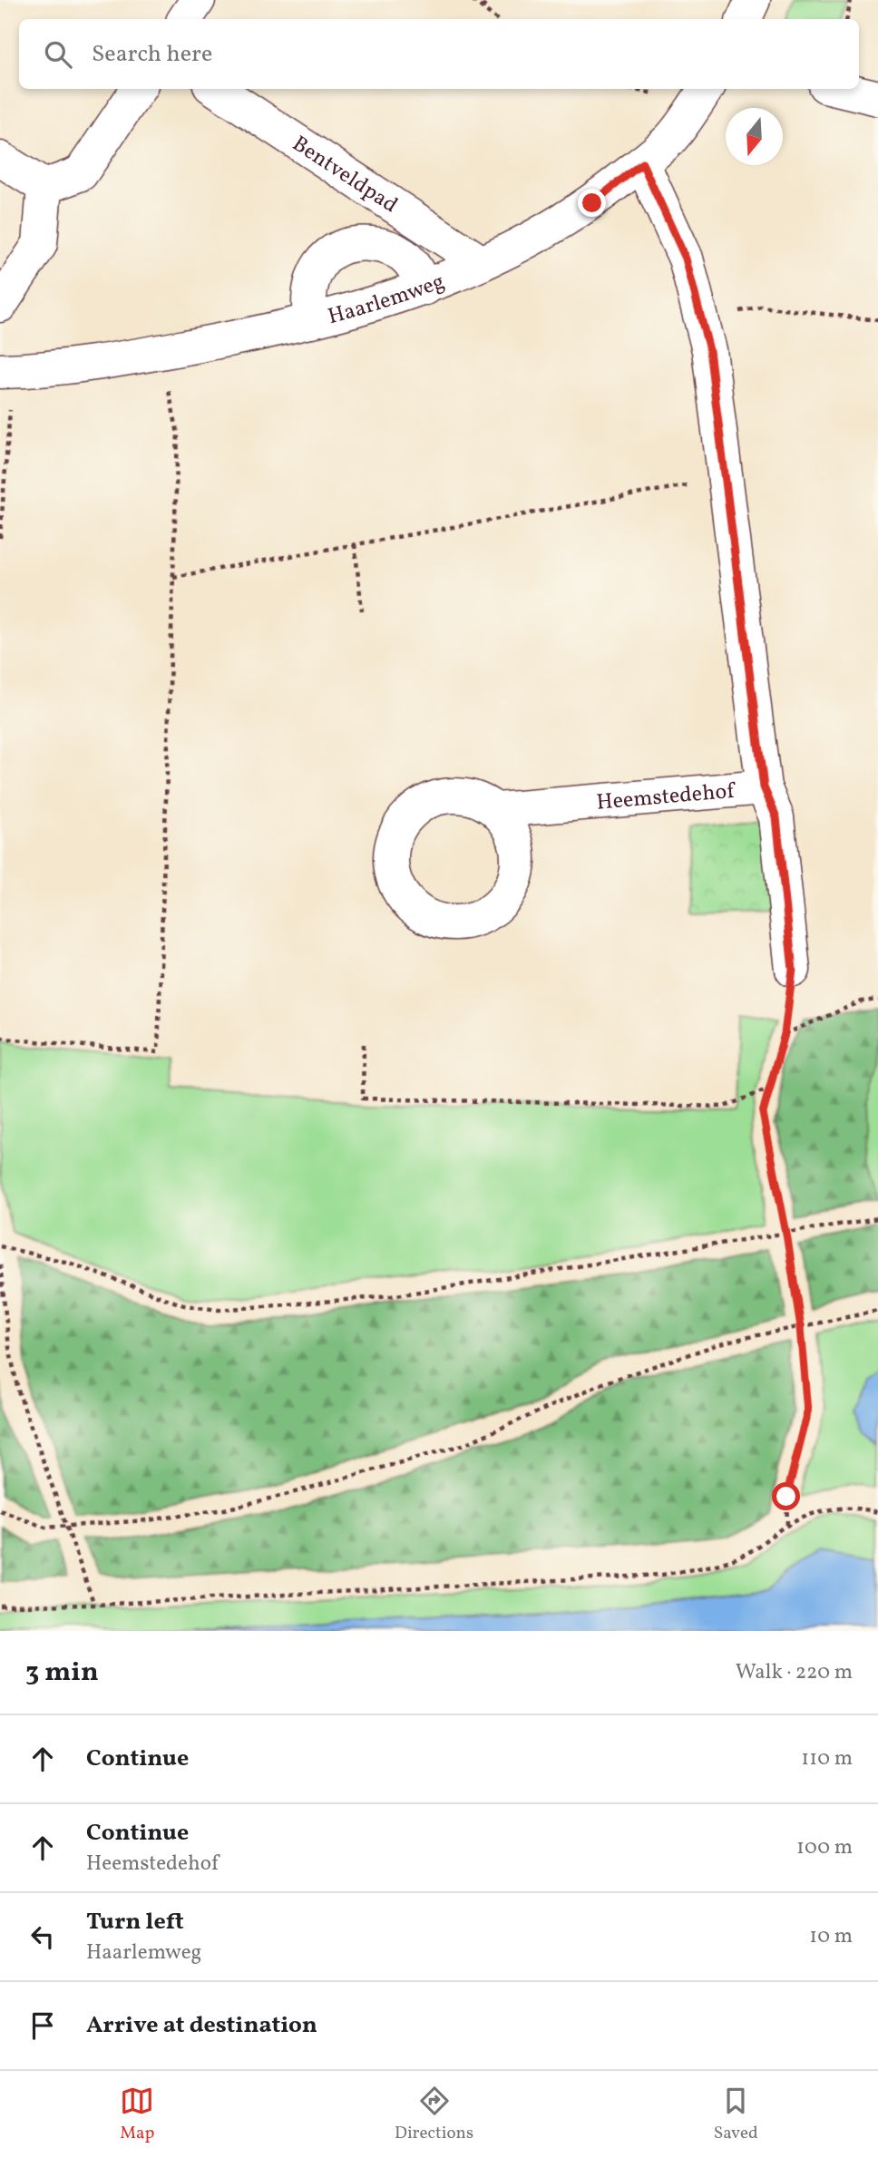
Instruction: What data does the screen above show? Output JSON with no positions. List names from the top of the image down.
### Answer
{
  "streets": {
    "street": ["Bentveldpad", "Haarlemweg", "Heemstedehof"]
  },
  "crossings": [
    ["Bentveldpad", "Haarlemweg"],
    ["Haarlemweg", "Heemstedehof"]
  ],
  "north": "bottom",
  "page": {
    "search": "Search here",
    "heading": ["3 min", "Walk · 220 m"],
    "list": [
      ["Continue", "110 m"],
      ["Continue", "Heemstedehof", "100 m"],
      ["Turn left", "Haarlemweg", "10 m"],
      "Arrive at destination"
    ],
    "nav": ["Map", "Directions", "Saved"]
  }
}
